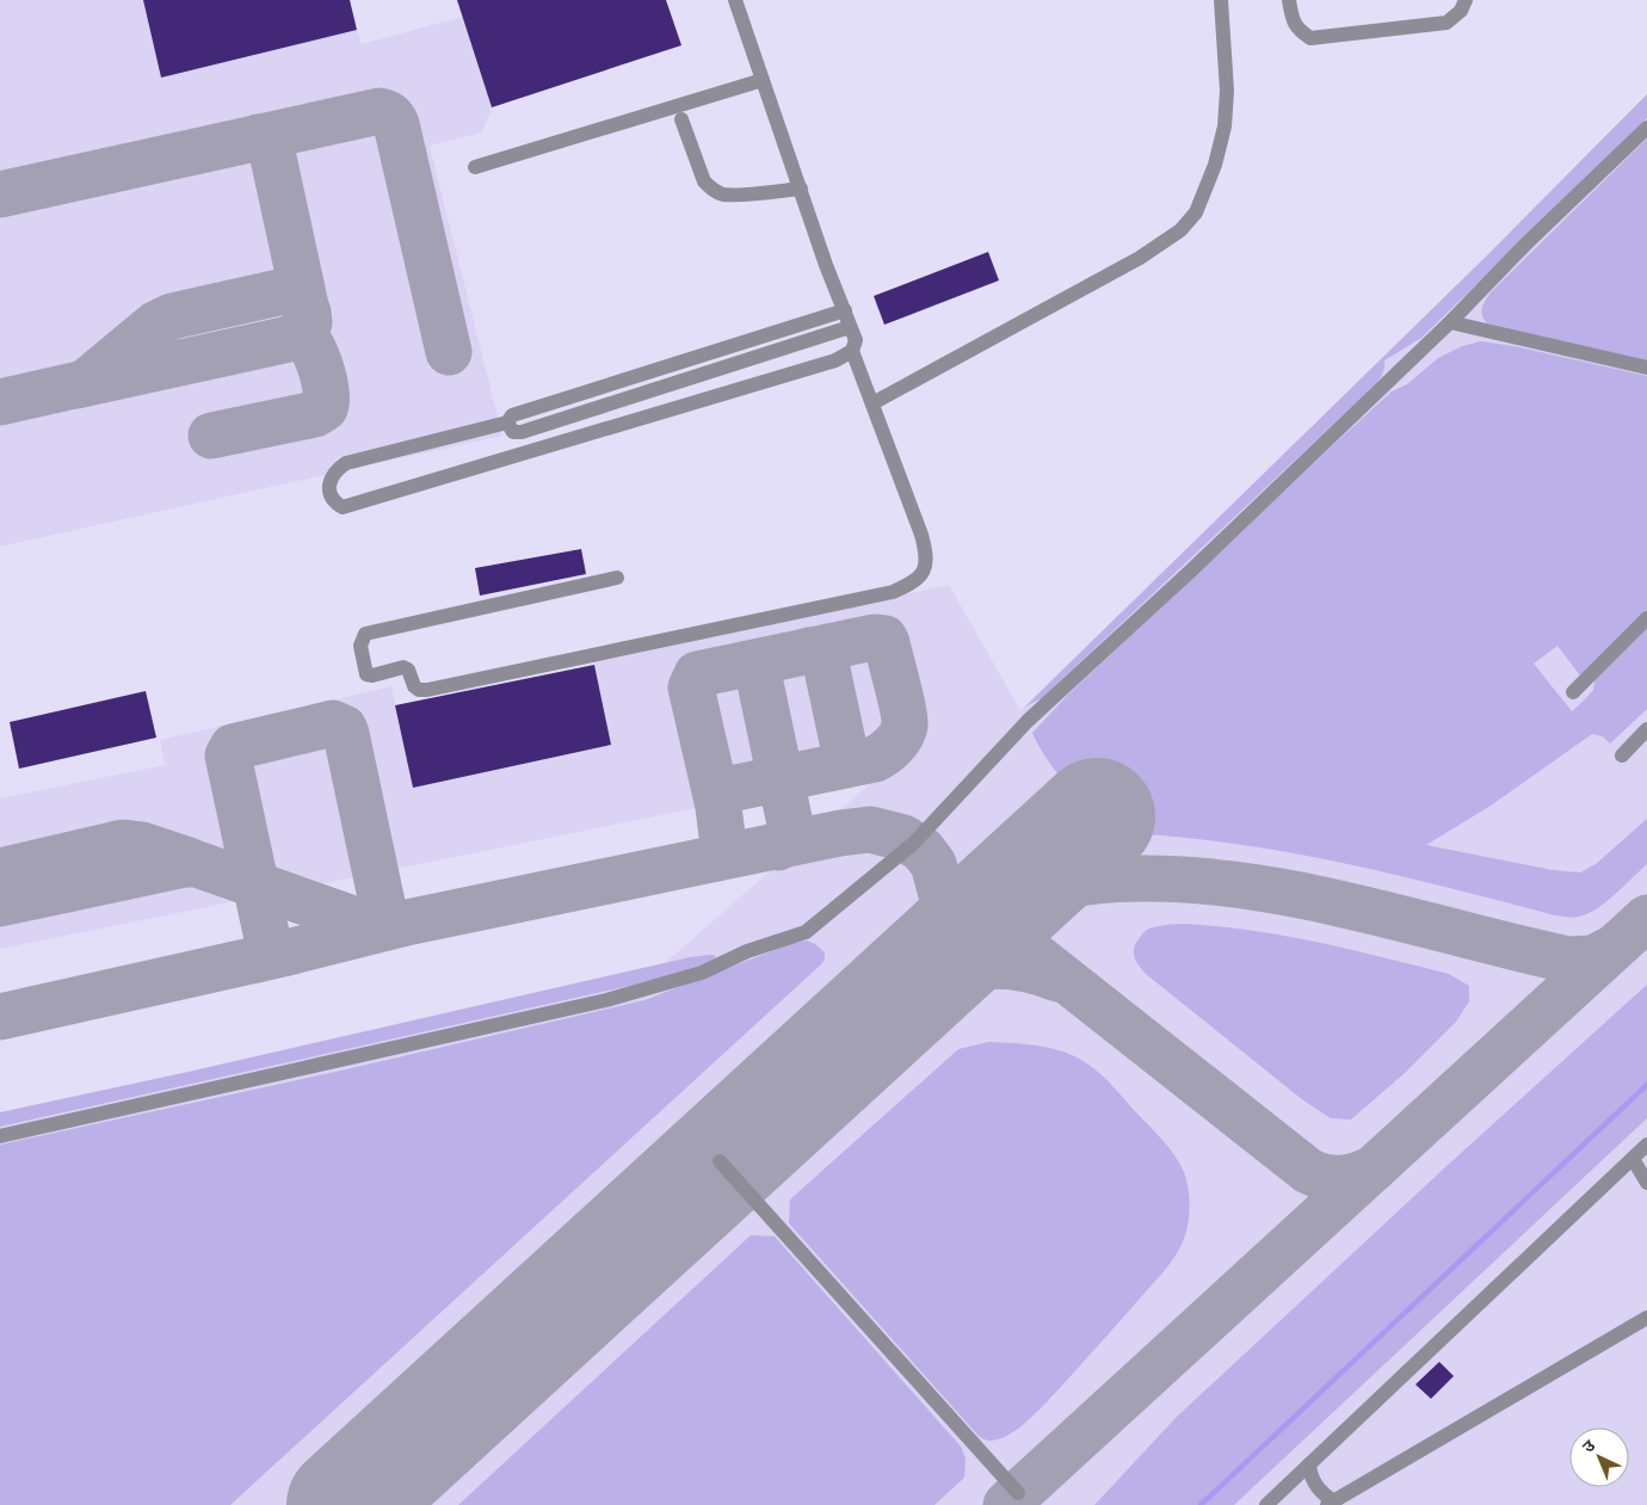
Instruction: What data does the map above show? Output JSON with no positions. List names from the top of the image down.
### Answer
{
  "north": "top left"
}
